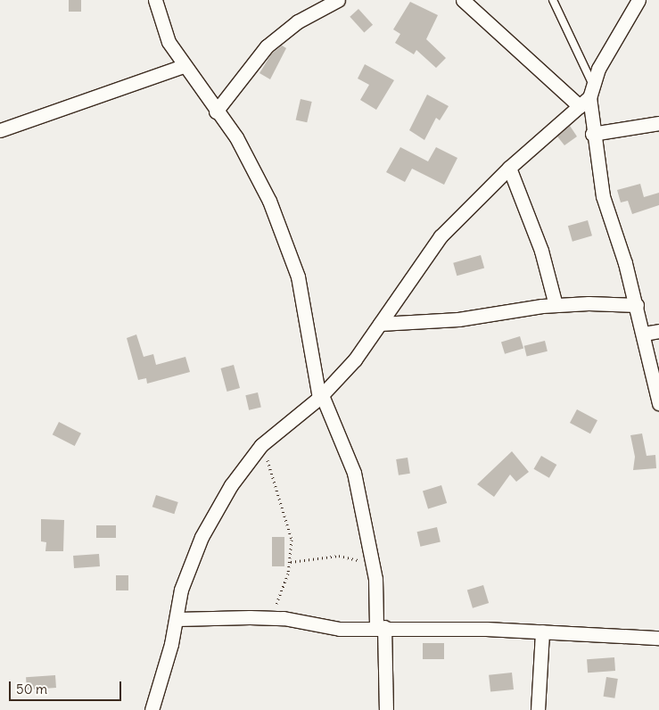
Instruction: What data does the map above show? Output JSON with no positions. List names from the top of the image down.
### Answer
{
  "scale_bar": "50 m"
}
